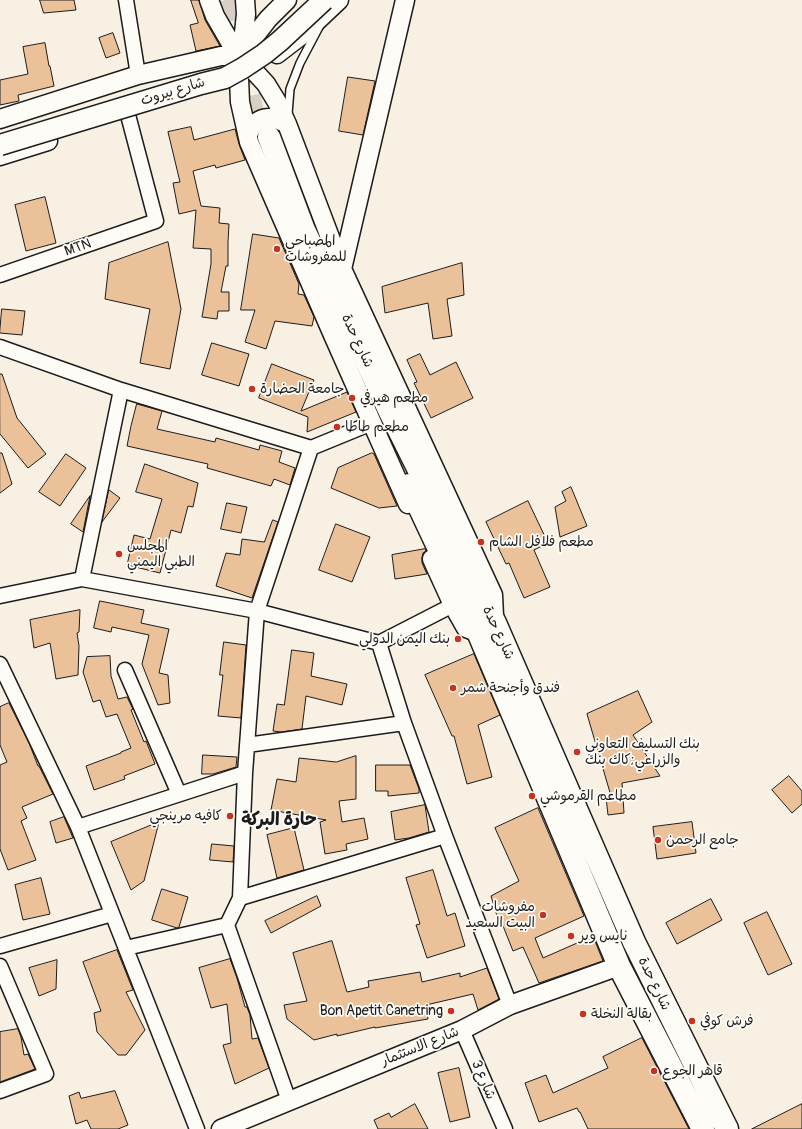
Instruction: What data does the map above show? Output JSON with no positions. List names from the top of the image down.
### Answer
{
  "streets": {
    "main road": ["شارع بيروت", "شارع حدة"],
    "street": ["MTN", "شارع الاستثمار", "شارع 3"]
  },
  "crossings": [
    ["شارع حدة", "شارع الاستثمار"],
    ["شارع الاستثمار", "شارع 3"]
  ],
  "districts": ["حارة البركة"],
  "places": [
    "المصباحي للمفروشات",
    "جامعة الحضارة",
    "مطعم هيرفي",
    "مطعم طاطا",
    "مطعم فلافل الشام",
    "المجلس الطبي اليمني",
    "بنك اليمن الدولي",
    "فندق وأجنحة شمر",
    "بنك التسليف التعاوني والزراعي;كاك بنك",
    "مطاعم القرموشي",
    "كافيه مرينجي",
    "جامع الرحمن",
    "مفروشات البيت السعيد",
    "نايس وير",
    "Bon Apetit Canetring",
    "بقالة النخلة",
    "فرش كوفي",
    "قاهر الجوع"
  ]
}
